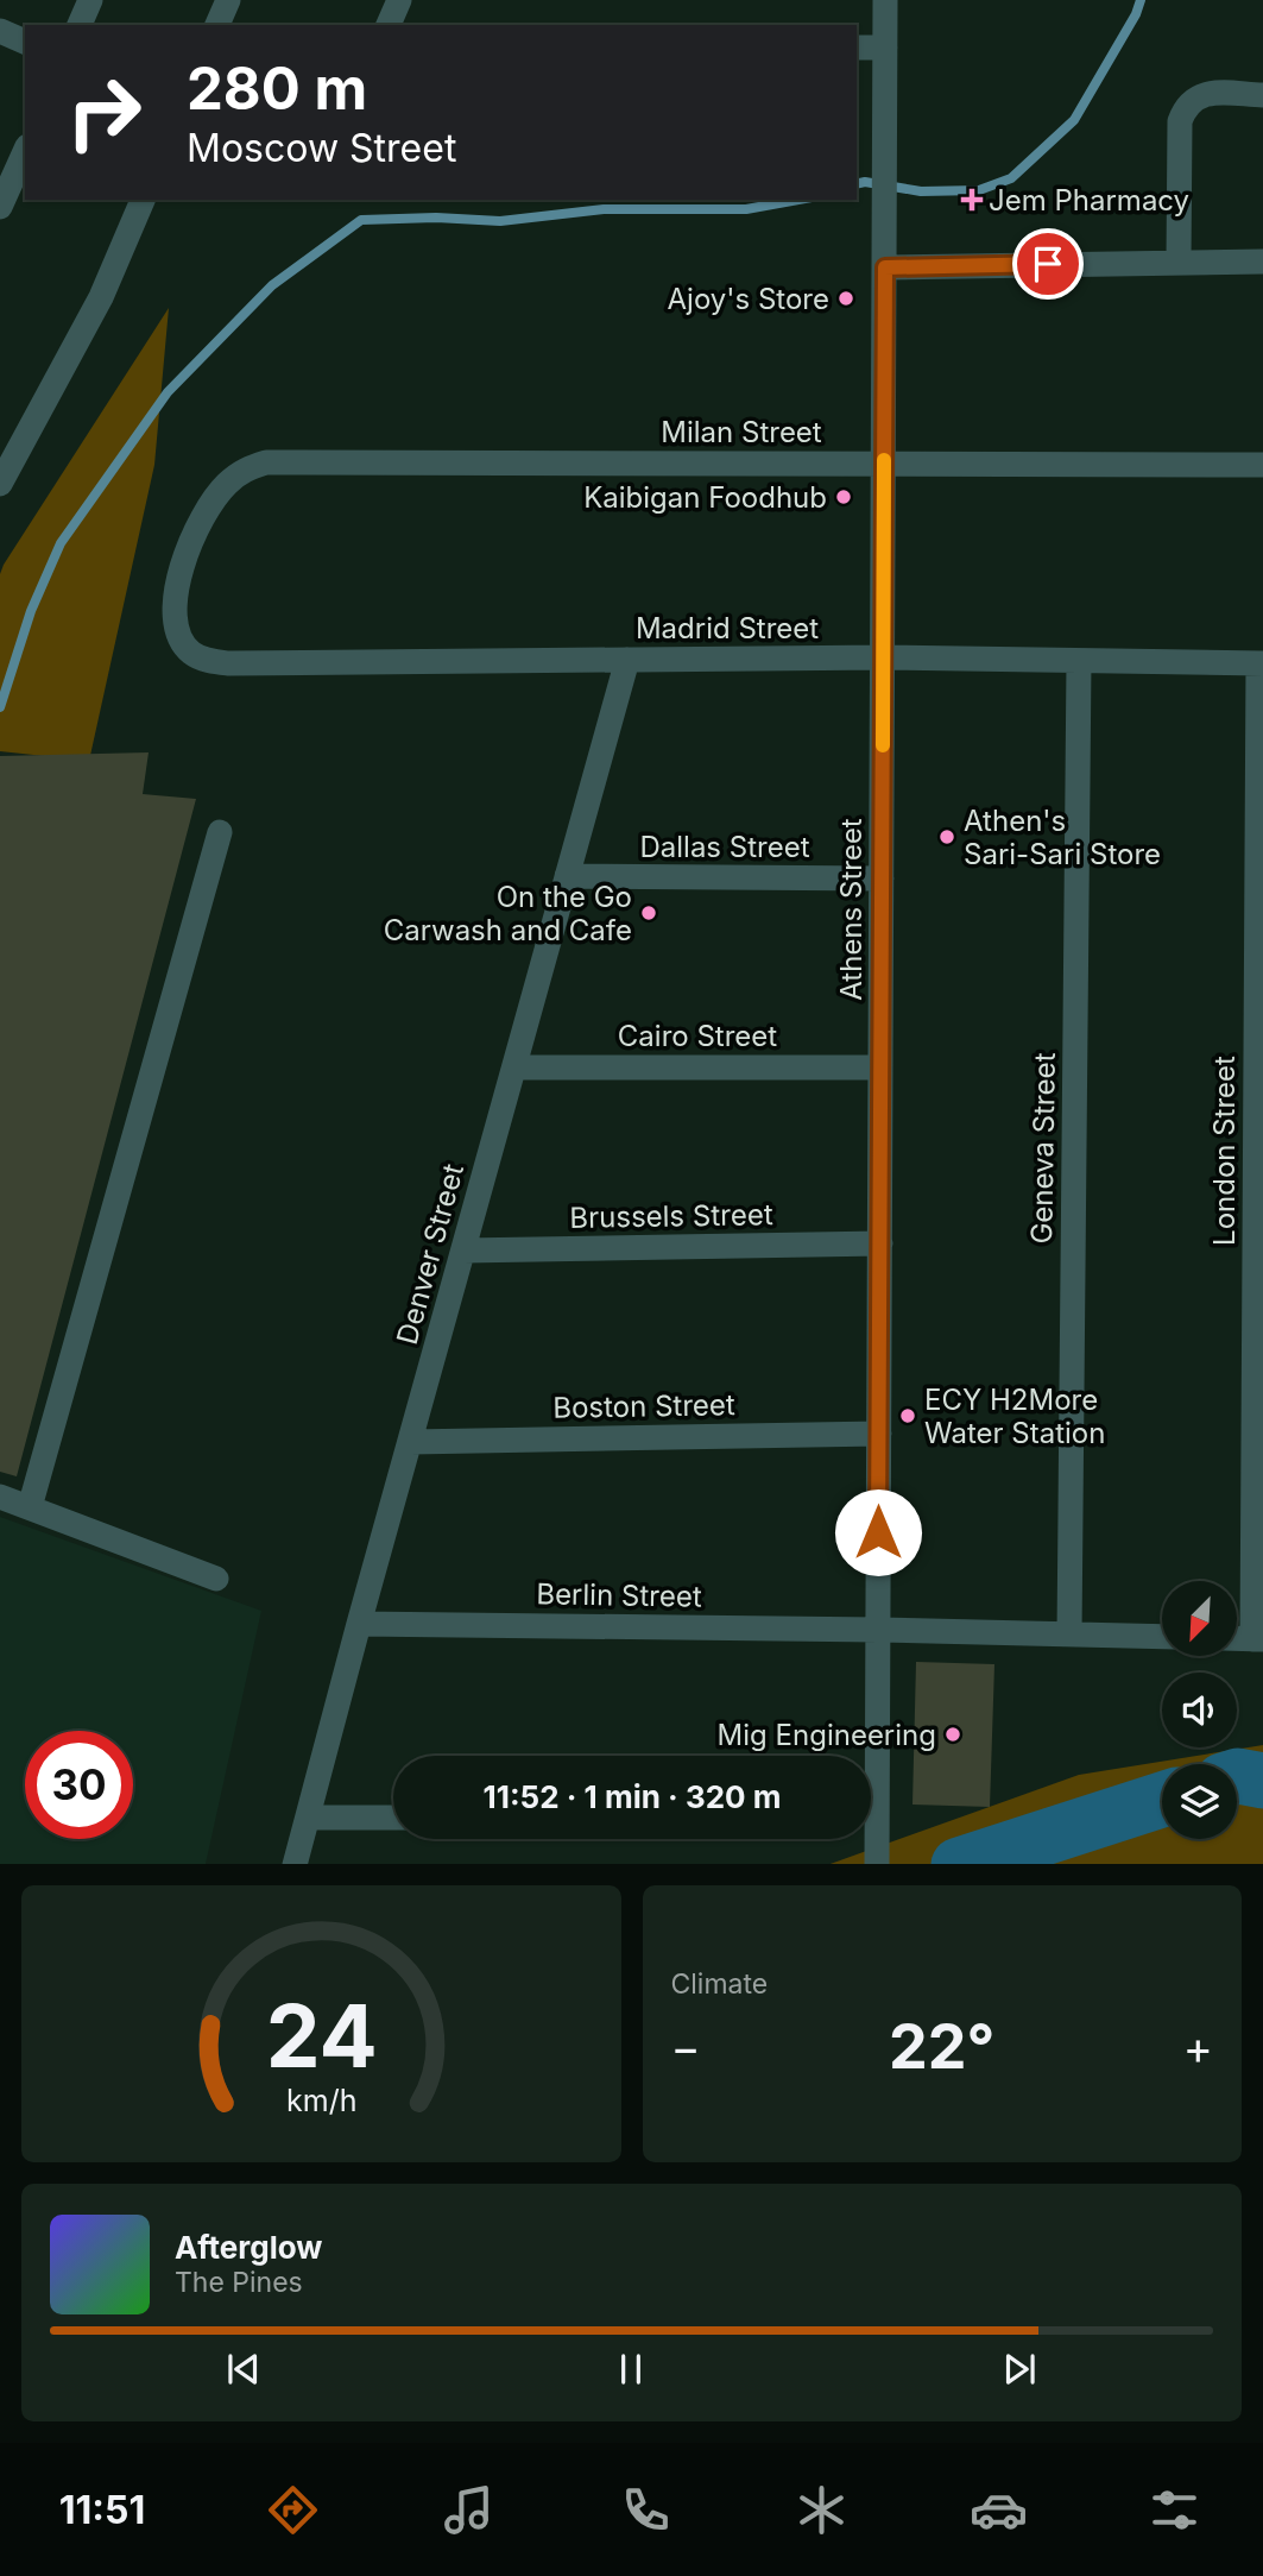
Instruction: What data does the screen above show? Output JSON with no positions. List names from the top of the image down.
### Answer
{
  "streets": {
    "street": [
      "Milan Street",
      "Madrid Street",
      "Dallas Street",
      "Athens Street",
      "Cairo Street",
      "Geneva Street",
      "London Street",
      "Brussels Street",
      "Denver Street",
      "Boston Street",
      "Berlin Street"
    ]
  },
  "crossings": [
    ["Milan Street", "Madrid Street"],
    ["Milan Street", "Athens Street"],
    ["Madrid Street", "Athens Street"],
    ["Madrid Street", "Geneva Street"],
    ["Madrid Street", "London Street"],
    ["Madrid Street", "Denver Street"],
    ["Dallas Street", "Athens Street"],
    ["Dallas Street", "Denver Street"],
    ["Athens Street", "Cairo Street"],
    ["Athens Street", "Brussels Street"],
    ["Athens Street", "Boston Street"],
    ["Athens Street", "Berlin Street"],
    ["Cairo Street", "Denver Street"],
    ["Geneva Street", "Berlin Street"],
    ["Brussels Street", "Denver Street"],
    ["Denver Street", "Boston Street"],
    ["Denver Street", "Berlin Street"]
  ],
  "places": {
    "health": ["Jem Pharmacy"],
    "other": [
      "Ajoy's Store",
      "Kaibigan Foodhub",
      "Athen's Sari-Sari Store",
      "On the Go Carwash and Cafe",
      "ECY H2More Water Station",
      "Mig Engineering"
    ]
  },
  "north": "bottom left",
  "page": {
    "turn": ["280 m", "Moscow Street"],
    "limit": "30",
    "trip": "11:52 · 1 min · 320 m",
    "tile": "Climate",
    "heat": ["−", "22°", "+"],
    "song": ["Afterglow", "The Pines"],
    "tabs": "11:51",
    "gauge": ["24", "km/h"]
  }
}
